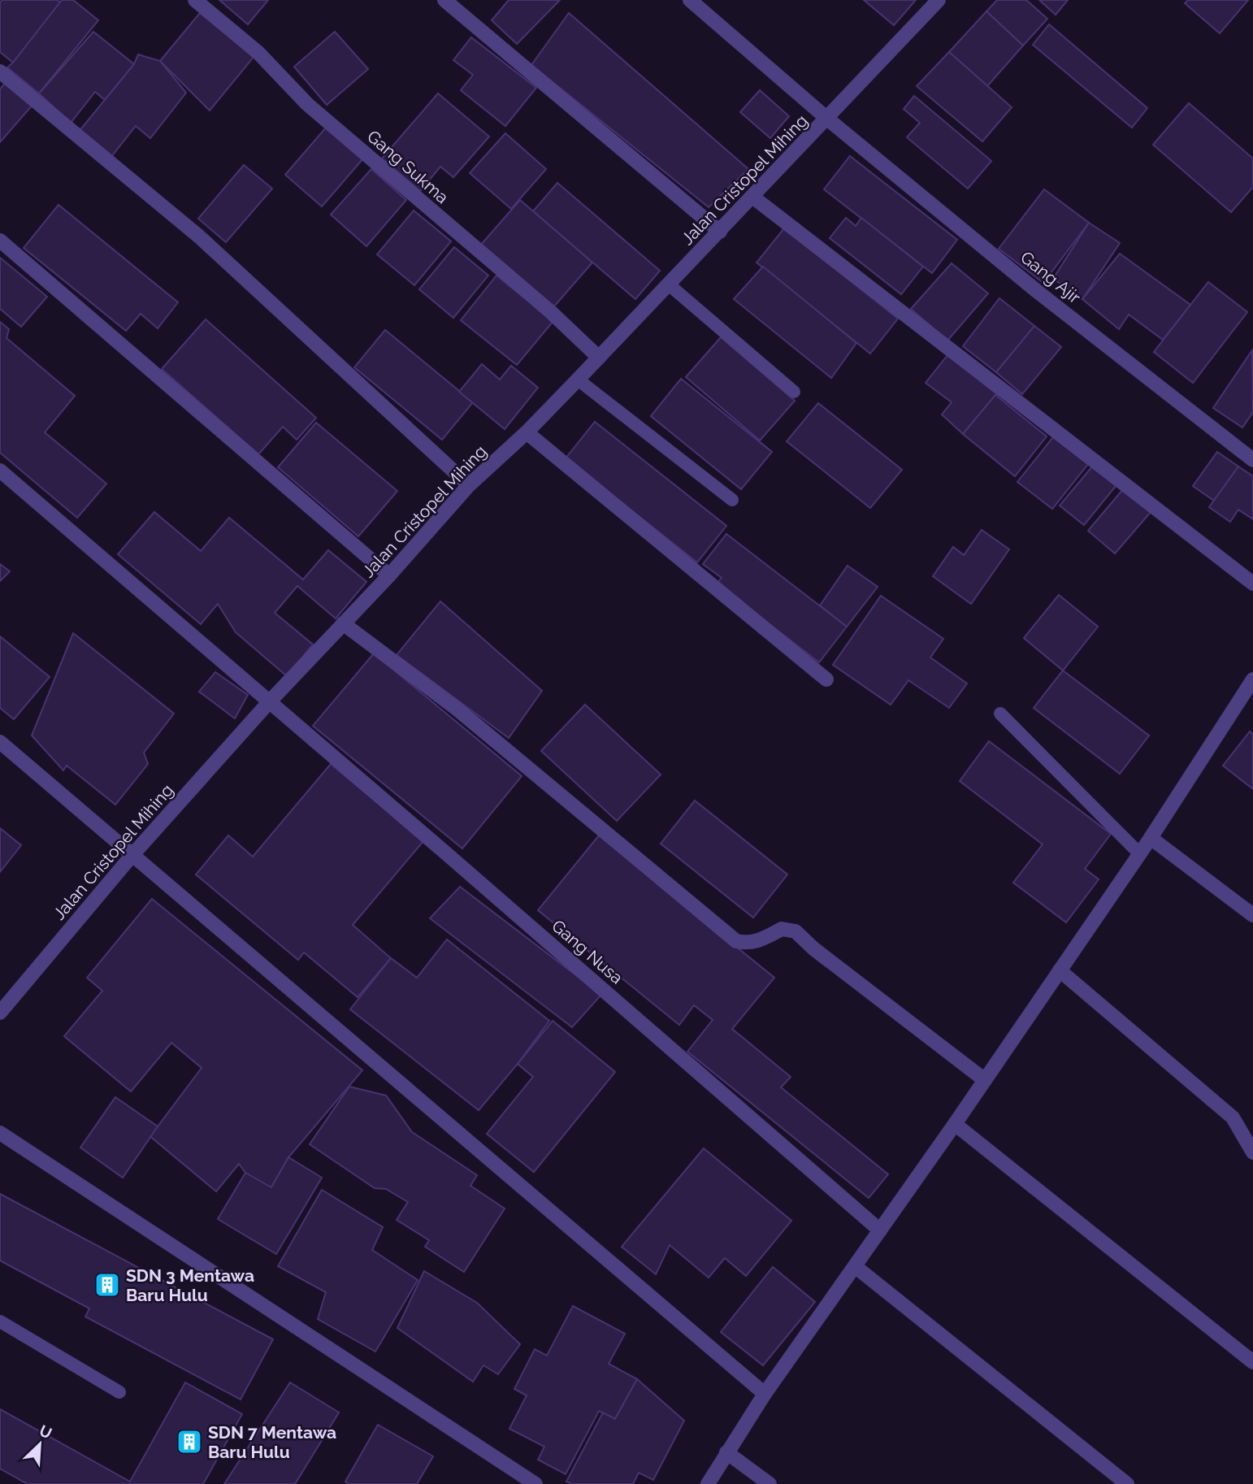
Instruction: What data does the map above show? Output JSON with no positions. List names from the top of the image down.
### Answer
{
  "streets": {
    "street": [
      "Gang Sukma",
      "Jalan Cristopel Mihing",
      "Gang Ajir",
      "Gang Nusa"
    ]
  },
  "crossings": [
    ["Gang Sukma", "Jalan Cristopel Mihing"],
    ["Jalan Cristopel Mihing", "Gang Ajir"],
    ["Jalan Cristopel Mihing", "Gang Nusa"]
  ],
  "places": {
    "building": ["SDN 3 Mentawa Baru Hulu", "SDN 7 Mentawa Baru Hulu"]
  },
  "north": "top right"
}
